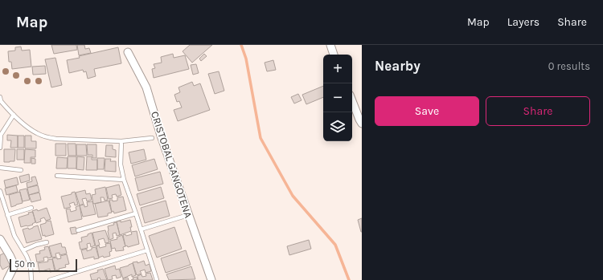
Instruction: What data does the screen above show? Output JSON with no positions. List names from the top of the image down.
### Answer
{
  "streets": {
    "street": ["CRISTOBAL GANGOTENA"]
  },
  "scale_bar": "50 m",
  "page": {
    "header": "Map",
    "nav": ["Map", "Layers", "Share"],
    "heading": ["Nearby", "0 results"],
    "map_buttons": ["+", "−"],
    "buttons": ["Save", "Share"],
    "scale": "50 m"
  }
}
